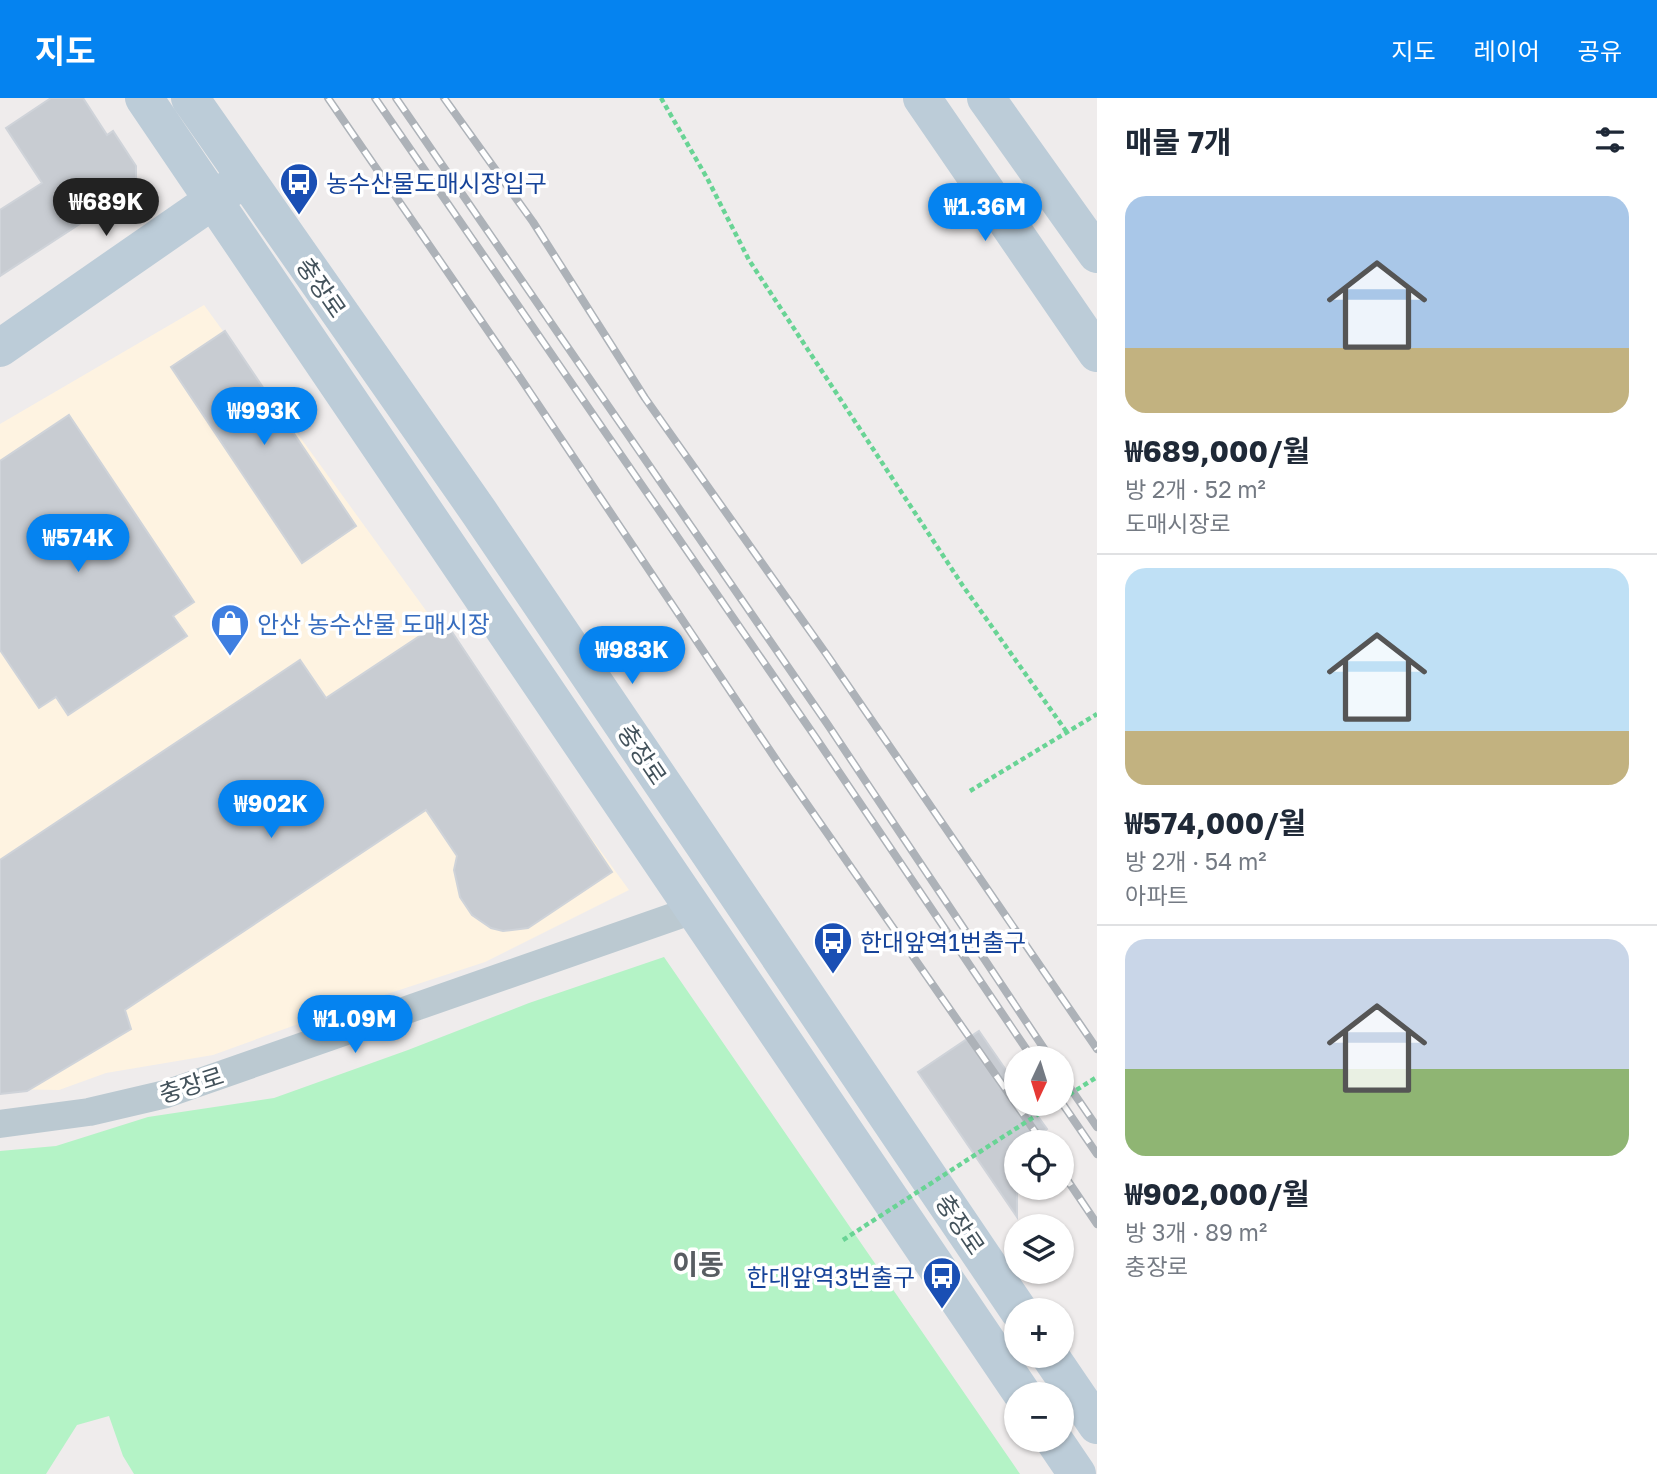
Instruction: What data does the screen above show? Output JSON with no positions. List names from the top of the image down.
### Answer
{
  "streets": {
    "street": ["충장로"]
  },
  "districts": ["이동"],
  "places": {
    "bus stop": ["농수산물도매시장입구", "한대앞역1번출구", "한대앞역3번출구"],
    "shop": ["안산 농수산물 도매시장"]
  },
  "north": "bottom",
  "page": {
    "header": "지도",
    "nav": ["지도", "레이어", "공유"],
    "heading": "매물 7개",
    "price": [
      "₩689K",
      "₩1.36M",
      "₩993K",
      "₩574K",
      "₩983K",
      "₩902K",
      "₩1.09M"
    ],
    "list": [
      {
        "name": "₩689,000/월",
        "note": "방 2개 · 52 m² · 도매시장로"
      },
      {
        "name": "₩574,000/월",
        "note": "방 2개 · 54 m² · 아파트"
      },
      {
        "name": "₩902,000/월",
        "note": "방 3개 · 89 m² · 충장로"
      }
    ],
    "map_buttons": ["+", "−"]
  }
}
